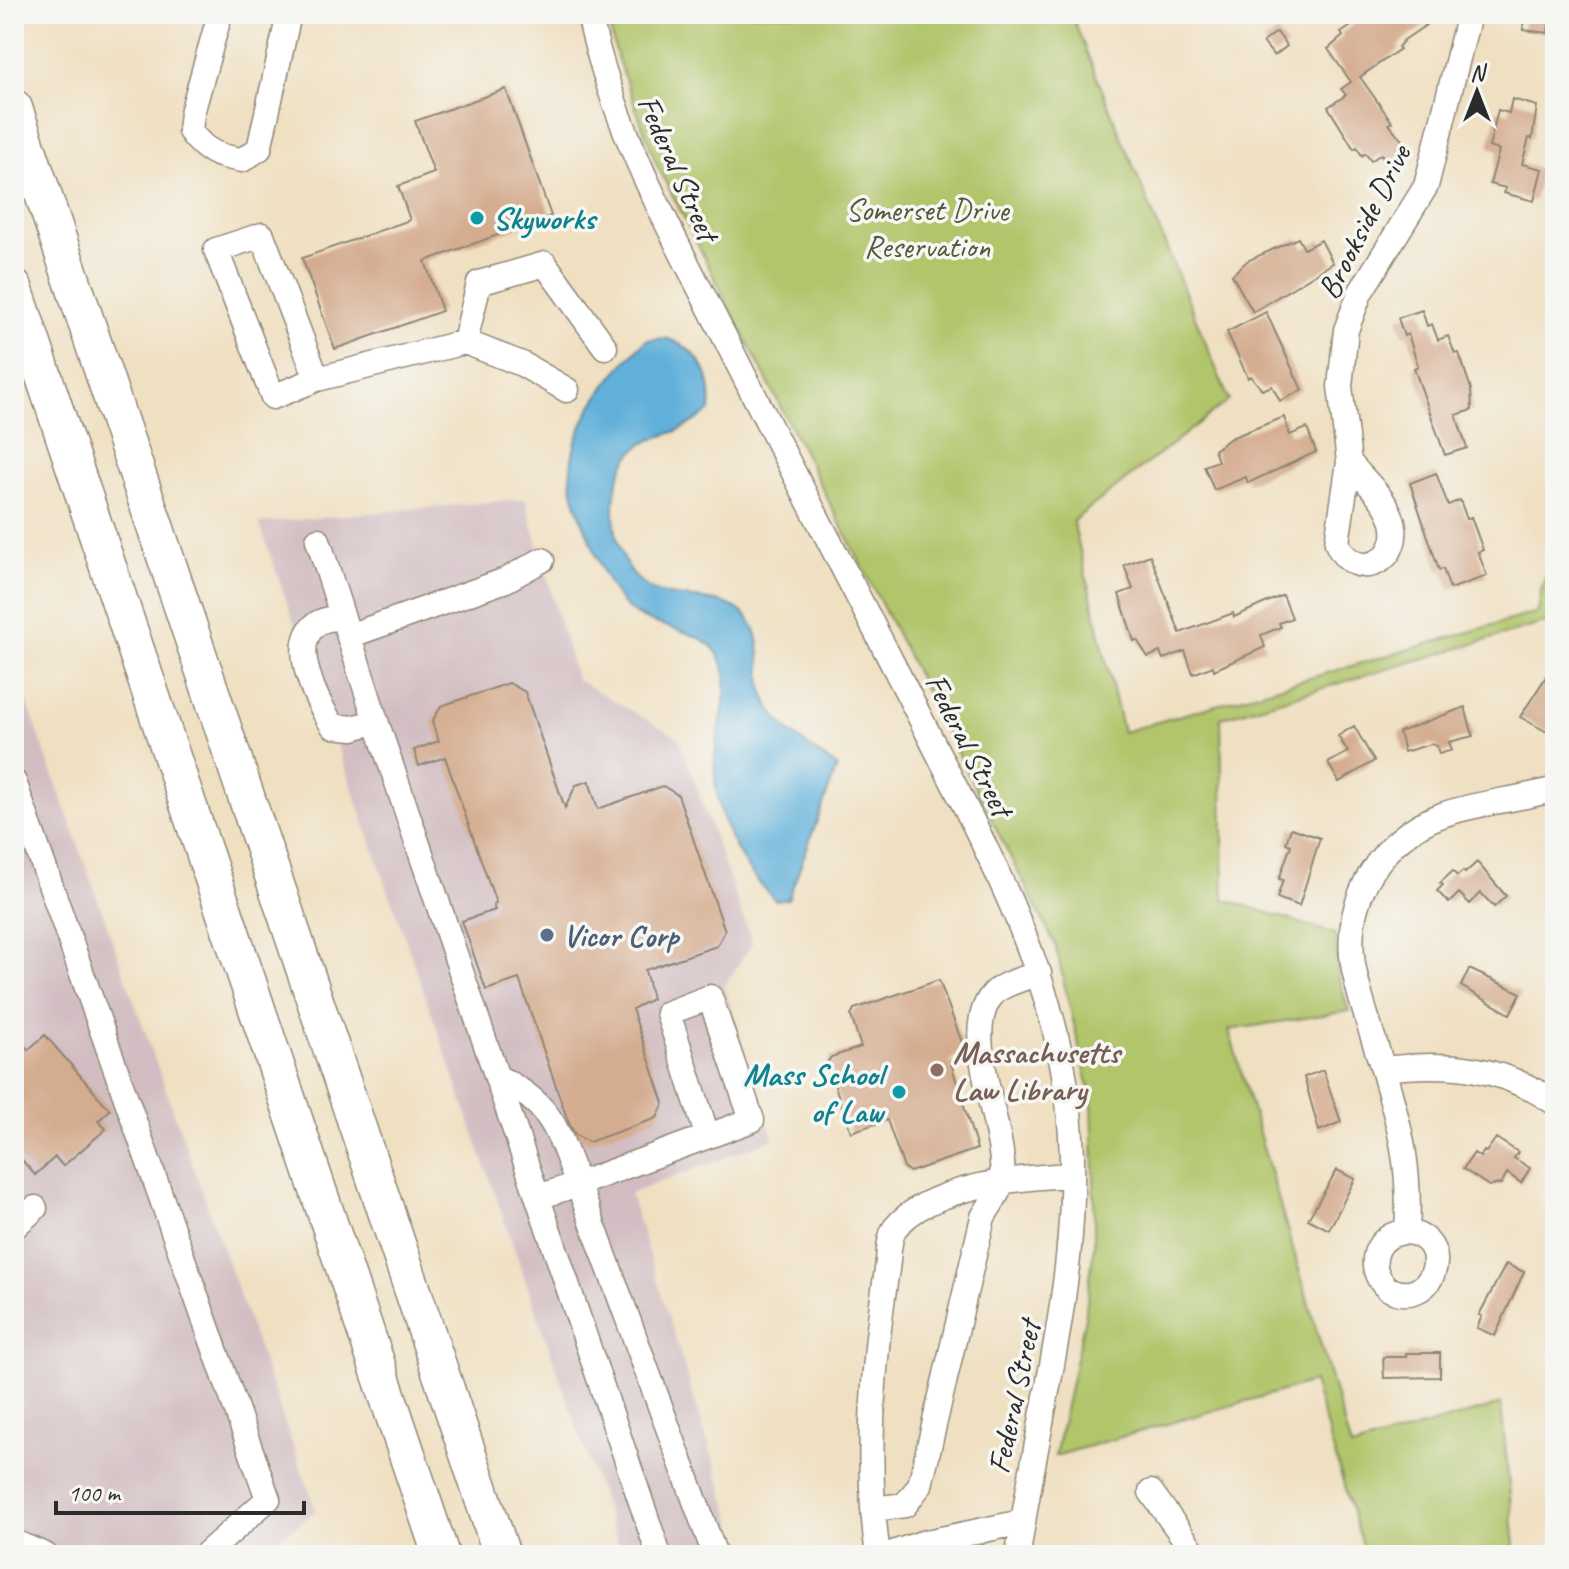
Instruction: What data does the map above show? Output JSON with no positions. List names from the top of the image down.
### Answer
{
  "streets": {
    "street": ["Federal Street", "Brookside Drive"]
  },
  "parks": ["Somerset Drive Reservation"],
  "places": [
    "Skyworks",
    "Vicor Corp",
    "Massachusetts Law Library",
    "Mass School of Law"
  ],
  "scale_bar": "100 m",
  "north": "top"
}
